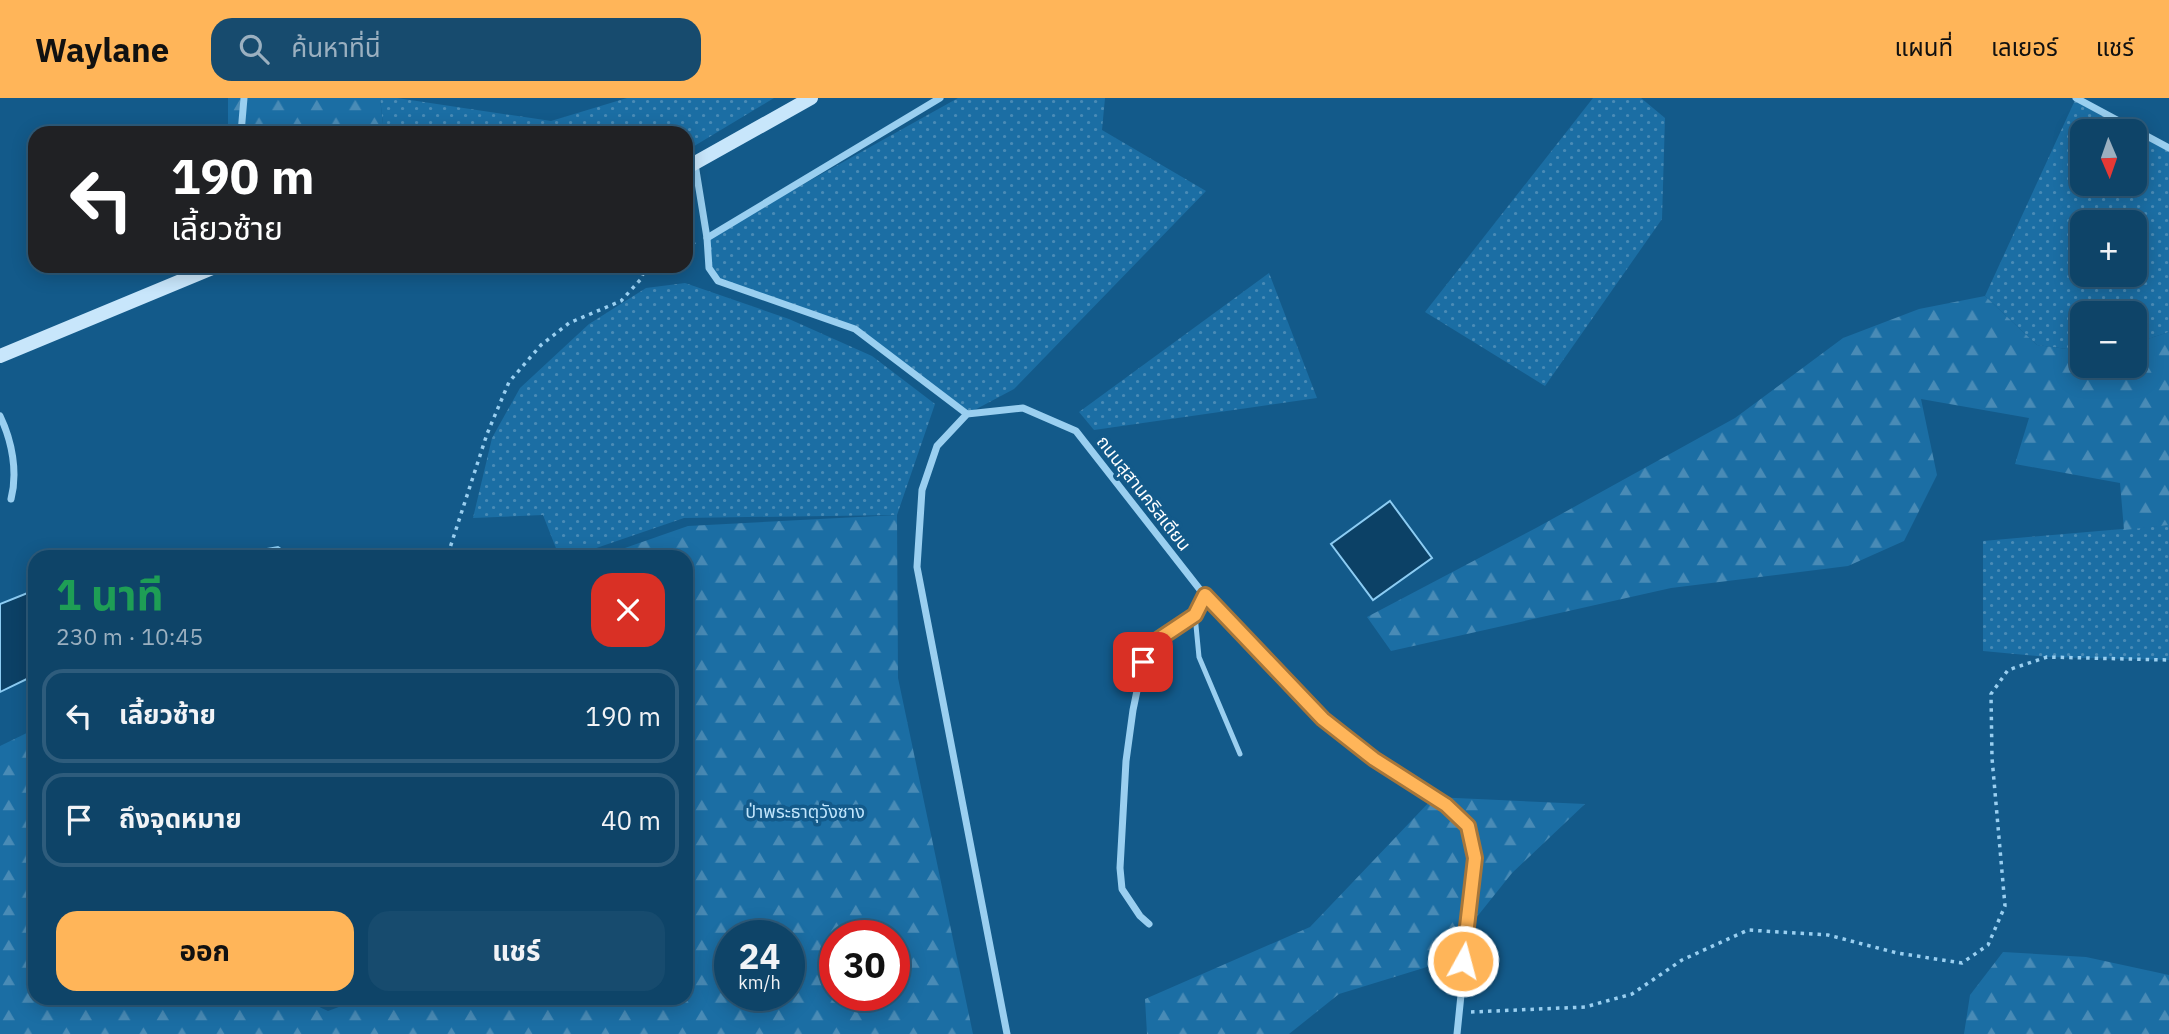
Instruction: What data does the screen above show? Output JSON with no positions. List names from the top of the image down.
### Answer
{
  "streets": {
    "street": ["ถนนสุสานคริสเตียน"]
  },
  "parks": ["ป่าพระธาตุวังซาง"],
  "north": "bottom",
  "page": {
    "header": "Waylane",
    "search": "ค้นหาที่นี่",
    "nav": ["แผนที่", "เลเยอร์", "แชร์"],
    "map_buttons": ["+", "−"],
    "turn": ["190 m", "เลี้ยวซ้าย"],
    "heading": ["1 นาที", "230 m · 10:45"],
    "list": [
      {
        "name": "เลี้ยวซ้าย",
        "value": "190 m"
      },
      {
        "name": "ถึงจุดหมาย",
        "value": "40 m"
      }
    ],
    "buttons": ["ออก", "แชร์"],
    "speed": "24 km/h",
    "limit": "30"
  }
}
